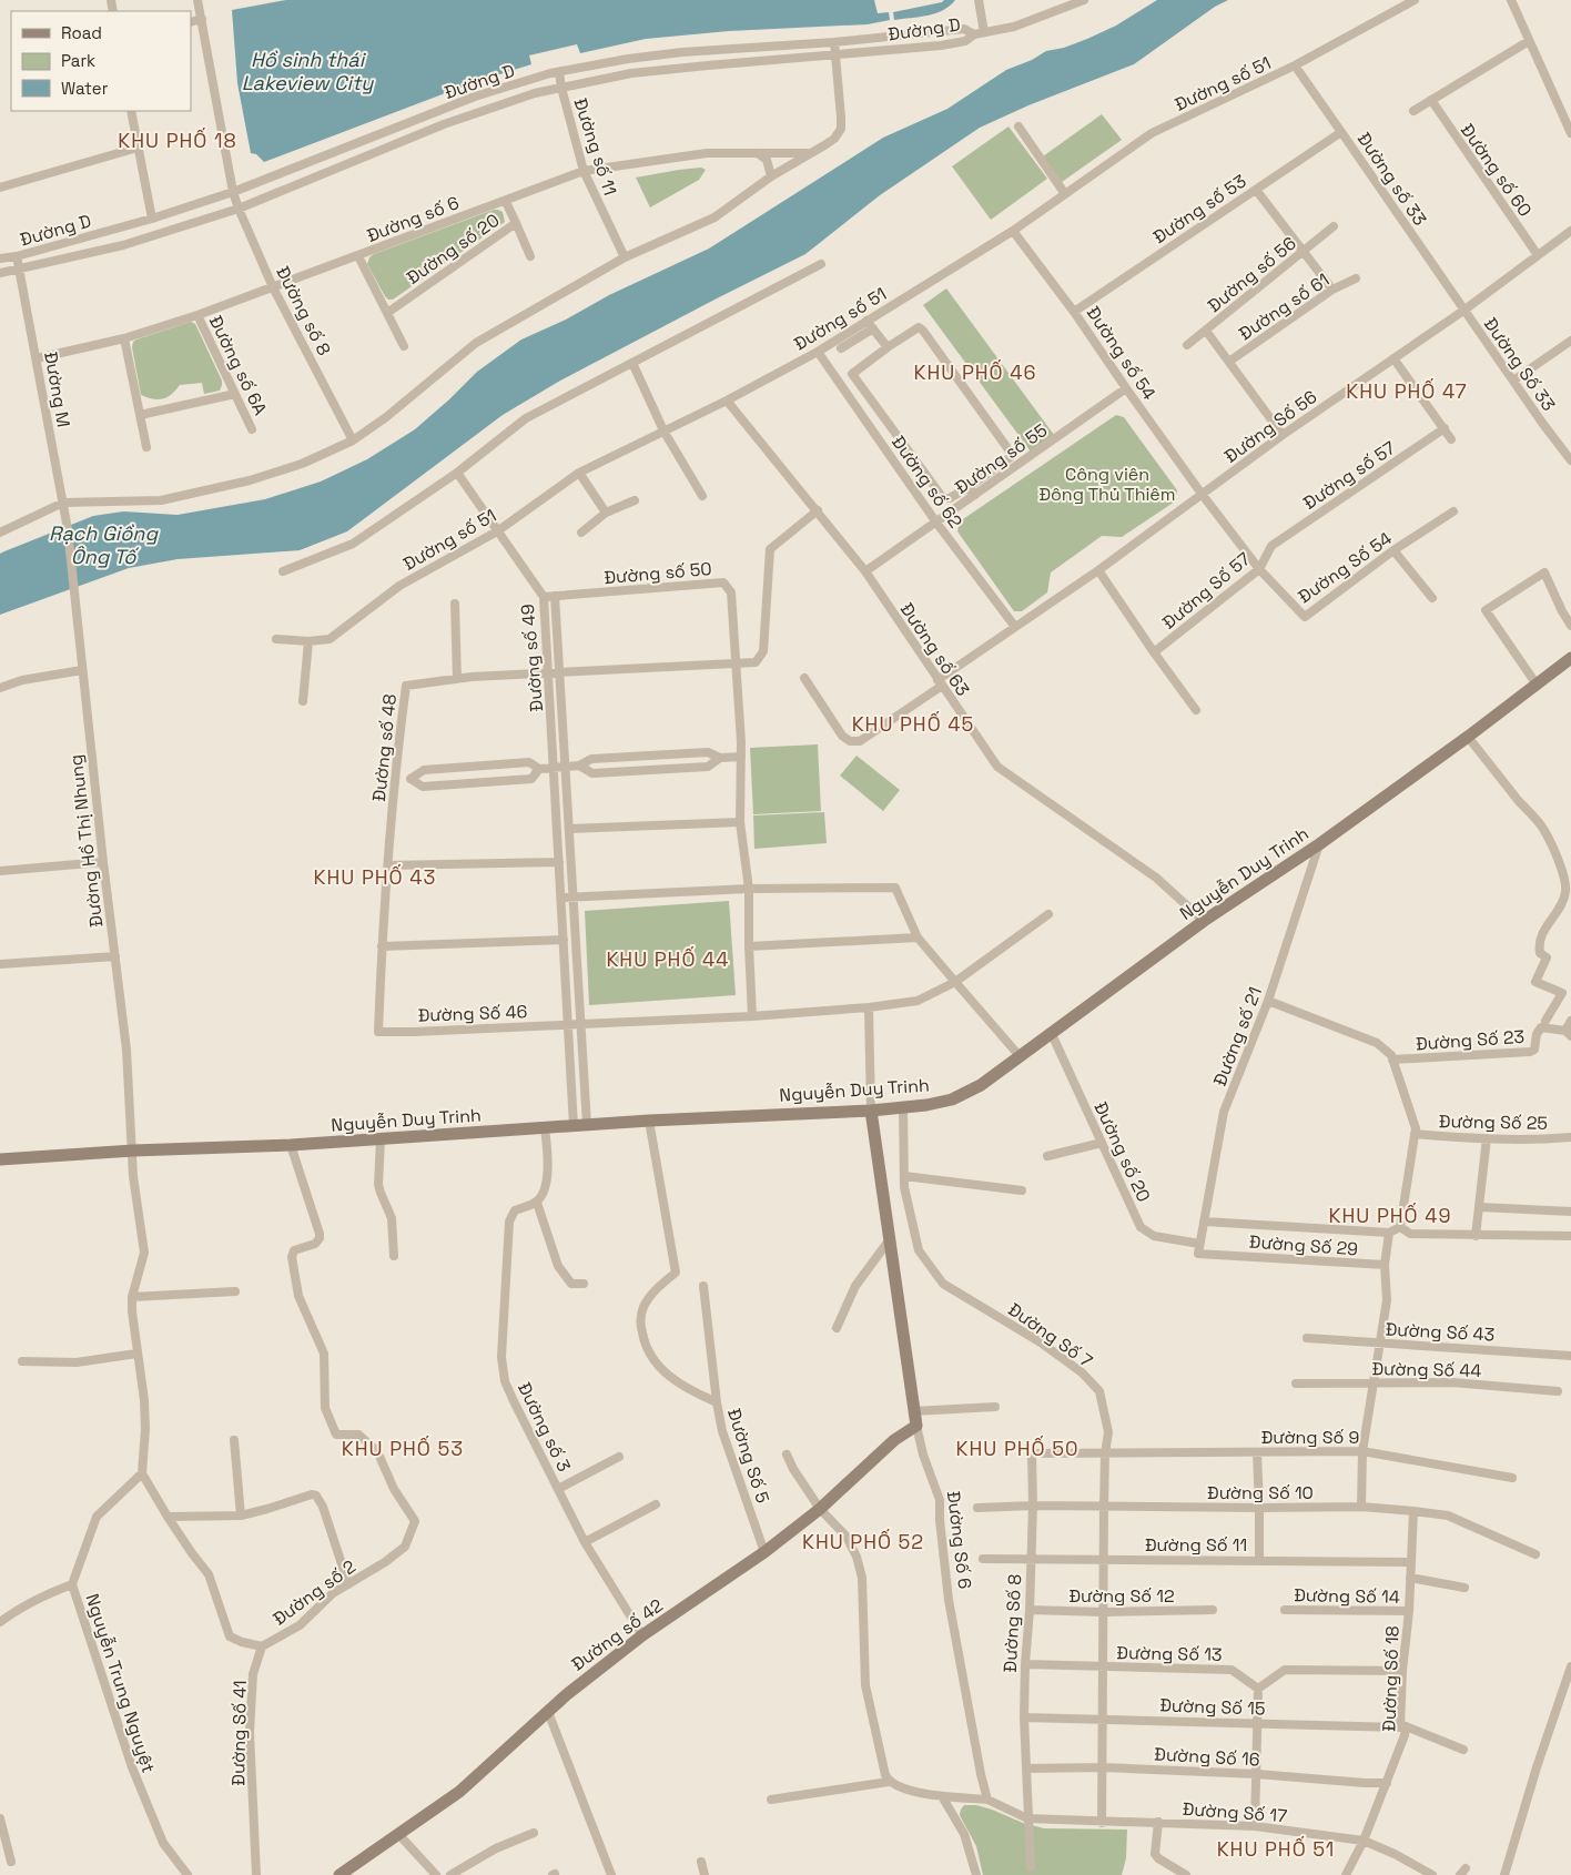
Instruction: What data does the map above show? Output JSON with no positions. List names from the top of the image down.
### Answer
{
  "streets": {
    "main road": ["Nguyễn Duy Trinh", "Đường Số 6", "Đường số 42"],
    "street": [
      "Đường D",
      "Đường số 51",
      "Đường số 11",
      "Đường số 60",
      "Đường số 33",
      "Đường số 53",
      "Đường số 6",
      "Đường số 20",
      "Đường số 56",
      "Đường số 61",
      "Đường số 8",
      "Đường số 54",
      "Đường Số 33",
      "Đường số 6A",
      "Đường M",
      "Đường Số 56",
      "Đường số 55",
      "Đường số 57",
      "Đường số 62",
      "Đường Số 54",
      "Đường số 50",
      "Đường Số 57",
      "Đường số 63",
      "Đường số 49",
      "Đường số 48",
      "Đường Hồ Thị Nhung",
      "Đường Số 46",
      "Đường số 21",
      "Đường Số 23",
      "Đường Số 25",
      "Đường Số 29",
      "Đường Số 43",
      "Đường Số 7",
      "Đường Số 44",
      "Đường số 3",
      "Đường Số 9",
      "Đường Số 5",
      "Đường Số 10",
      "Đường Số 11",
      "Đường số 2",
      "Đường Số 12",
      "Đường Số 14",
      "Đường Số 8",
      "Đường Số 13",
      "Đường Số 18",
      "Nguyễn Trung Nguyệt",
      "Đường Số 15",
      "Đường Số 41",
      "Đường Số 16",
      "Đường Số 17"
    ]
  },
  "crossings": [
    ["Đường D", "Đường số 11"],
    ["Đường D", "Đường số 8"],
    ["Đường D", "Đường M"],
    ["Đường số 51", "Đường số 33"],
    ["Đường số 51", "Đường số 54"],
    ["Đường số 51", "Đường số 62"],
    ["Đường số 51", "Đường số 63"],
    ["Đường số 51", "Đường số 49"],
    ["Đường số 11", "Đường số 6"],
    ["Đường số 60", "Đường Số 56"],
    ["Đường số 33", "Đường số 53"],
    ["Đường số 33", "Đường Số 33"],
    ["Đường số 33", "Đường Số 56"],
    ["Đường số 53", "Đường số 54"],
    ["Đường số 6", "Đường số 20"],
    ["Đường số 6", "Đường số 8"],
    ["Đường số 6", "Đường số 6A"],
    ["Đường số 6", "Đường M"],
    ["Đường số 20", "Nguyễn Duy Trinh"],
    ["Đường số 20", "Đường số 21"],
    ["Đường số 20", "Đường Số 29"],
    ["Đường số 56", "Đường số 61"],
    ["Đường số 61", "Đường Số 56"],
    ["Đường số 54", "Đường Số 56"],
    ["Đường số 54", "Đường số 55"],
    ["Đường số 54", "Đường Số 54"],
    ["Đường Số 33", "Đường Số 56"],
    ["Đường M", "Đường Hồ Thị Nhung"],
    ["Đường Số 56", "Đường số 62"],
    ["Đường Số 56", "Đường Số 54"],
    ["Đường Số 56", "Đường số 63"],
    ["Đường số 55", "Đường số 62"],
    ["Đường số 55", "Đường số 63"],
    ["Đường số 57", "Đường Số 57"],
    ["Đường Số 54", "Đường Số 57"],
    ["Đường số 50", "Đường số 49"],
    ["Đường số 50", "Đường số 48"],
    ["Đường số 63", "Đường số 48"],
    ["Đường số 63", "Nguyễn Duy Trinh"],
    ["Đường số 49", "Đường số 48"],
    ["Đường số 49", "Nguyễn Duy Trinh"],
    ["Đường số 49", "Đường Số 46"],
    ["Đường số 48", "Đường Số 46"],
    ["Đường Hồ Thị Nhung", "Nguyễn Duy Trinh"],
    ["Nguyễn Duy Trinh", "Đường số 21"],
    ["Nguyễn Duy Trinh", "Đường Số 7"],
    ["Nguyễn Duy Trinh", "Đường Số 5"],
    ["Nguyễn Duy Trinh", "Đường Số 6"],
    ["Nguyễn Duy Trinh", "Đường số 2"],
    ["Đường số 21", "Đường Số 29"],
    ["Đường Số 7", "Đường Số 9"],
    ["Đường Số 7", "Đường Số 10"],
    ["Đường Số 7", "Đường Số 11"],
    ["Đường Số 7", "Đường Số 12"],
    ["Đường Số 7", "Đường Số 8"],
    ["Đường Số 7", "Đường Số 13"],
    ["Đường Số 7", "Đường Số 15"],
    ["Đường Số 7", "Đường Số 16"],
    ["Đường Số 7", "Đường Số 17"],
    ["Đường số 3", "Đường số 42"],
    ["Đường Số 9", "Đường Số 8"],
    ["Đường Số 5", "Đường số 42"],
    ["Đường Số 10", "Đường Số 8"],
    ["Đường Số 10", "Đường Số 18"],
    ["Đường Số 6", "Đường số 42"],
    ["Đường Số 11", "Đường Số 8"],
    ["Đường Số 11", "Đường Số 18"],
    ["Đường số 2", "Đường Số 41"],
    ["Đường Số 12", "Đường Số 8"],
    ["Đường Số 14", "Đường Số 18"],
    ["Đường Số 8", "Đường Số 13"],
    ["Đường Số 8", "Đường Số 15"],
    ["Đường Số 8", "Đường Số 16"],
    ["Đường Số 8", "Đường Số 17"],
    ["Đường Số 18", "Đường Số 15"],
    ["Đường Số 18", "Đường Số 16"],
    ["Đường Số 18", "Đường Số 17"]
  ],
  "districts": [
    "KHU PHỐ 18",
    "KHU PHỐ 46",
    "KHU PHỐ 47",
    "KHU PHỐ 45",
    "KHU PHỐ 43",
    "KHU PHỐ 44",
    "KHU PHỐ 49",
    "KHU PHỐ 53",
    "KHU PHỐ 50",
    "KHU PHỐ 52",
    "KHU PHỐ 51"
  ],
  "water": ["Hồ sinh thái Lakeview City", "Rạch Giồng Ông Tố"],
  "parks": ["Công viên Đông Thủ Thiêm"],
  "legend": ["Road", "Park", "Water"]
}
